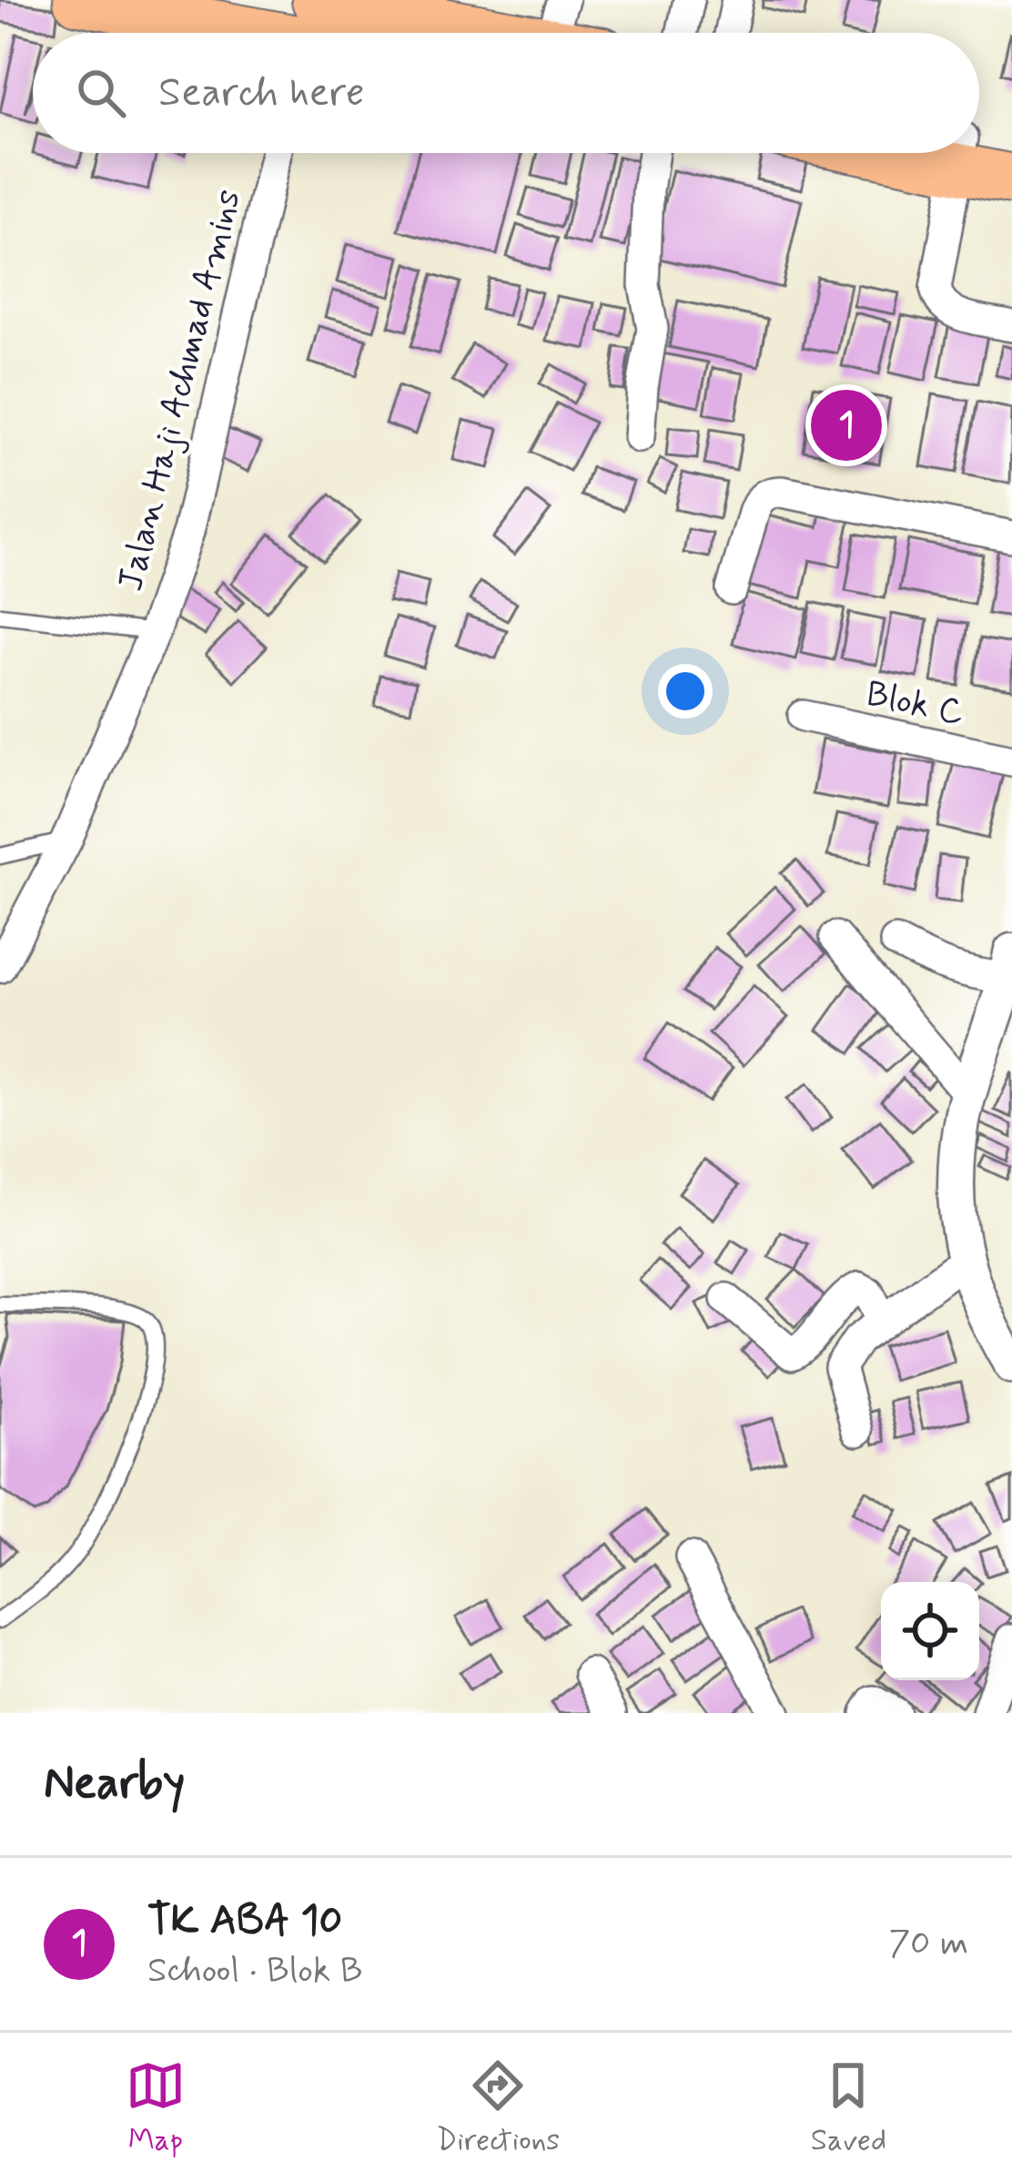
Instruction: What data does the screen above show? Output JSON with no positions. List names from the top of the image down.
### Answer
{
  "streets": {
    "street": ["Jalan Haji Achmad Amins", "Blok C"]
  },
  "page": {
    "search": "Search here",
    "pins": "1",
    "heading": "Nearby",
    "list": [
      {
        "mark": "1",
        "name": "TK ABA 10",
        "note": "School · Blok B",
        "value": "70 m"
      }
    ],
    "nav": ["Map", "Directions", "Saved"]
  }
}
